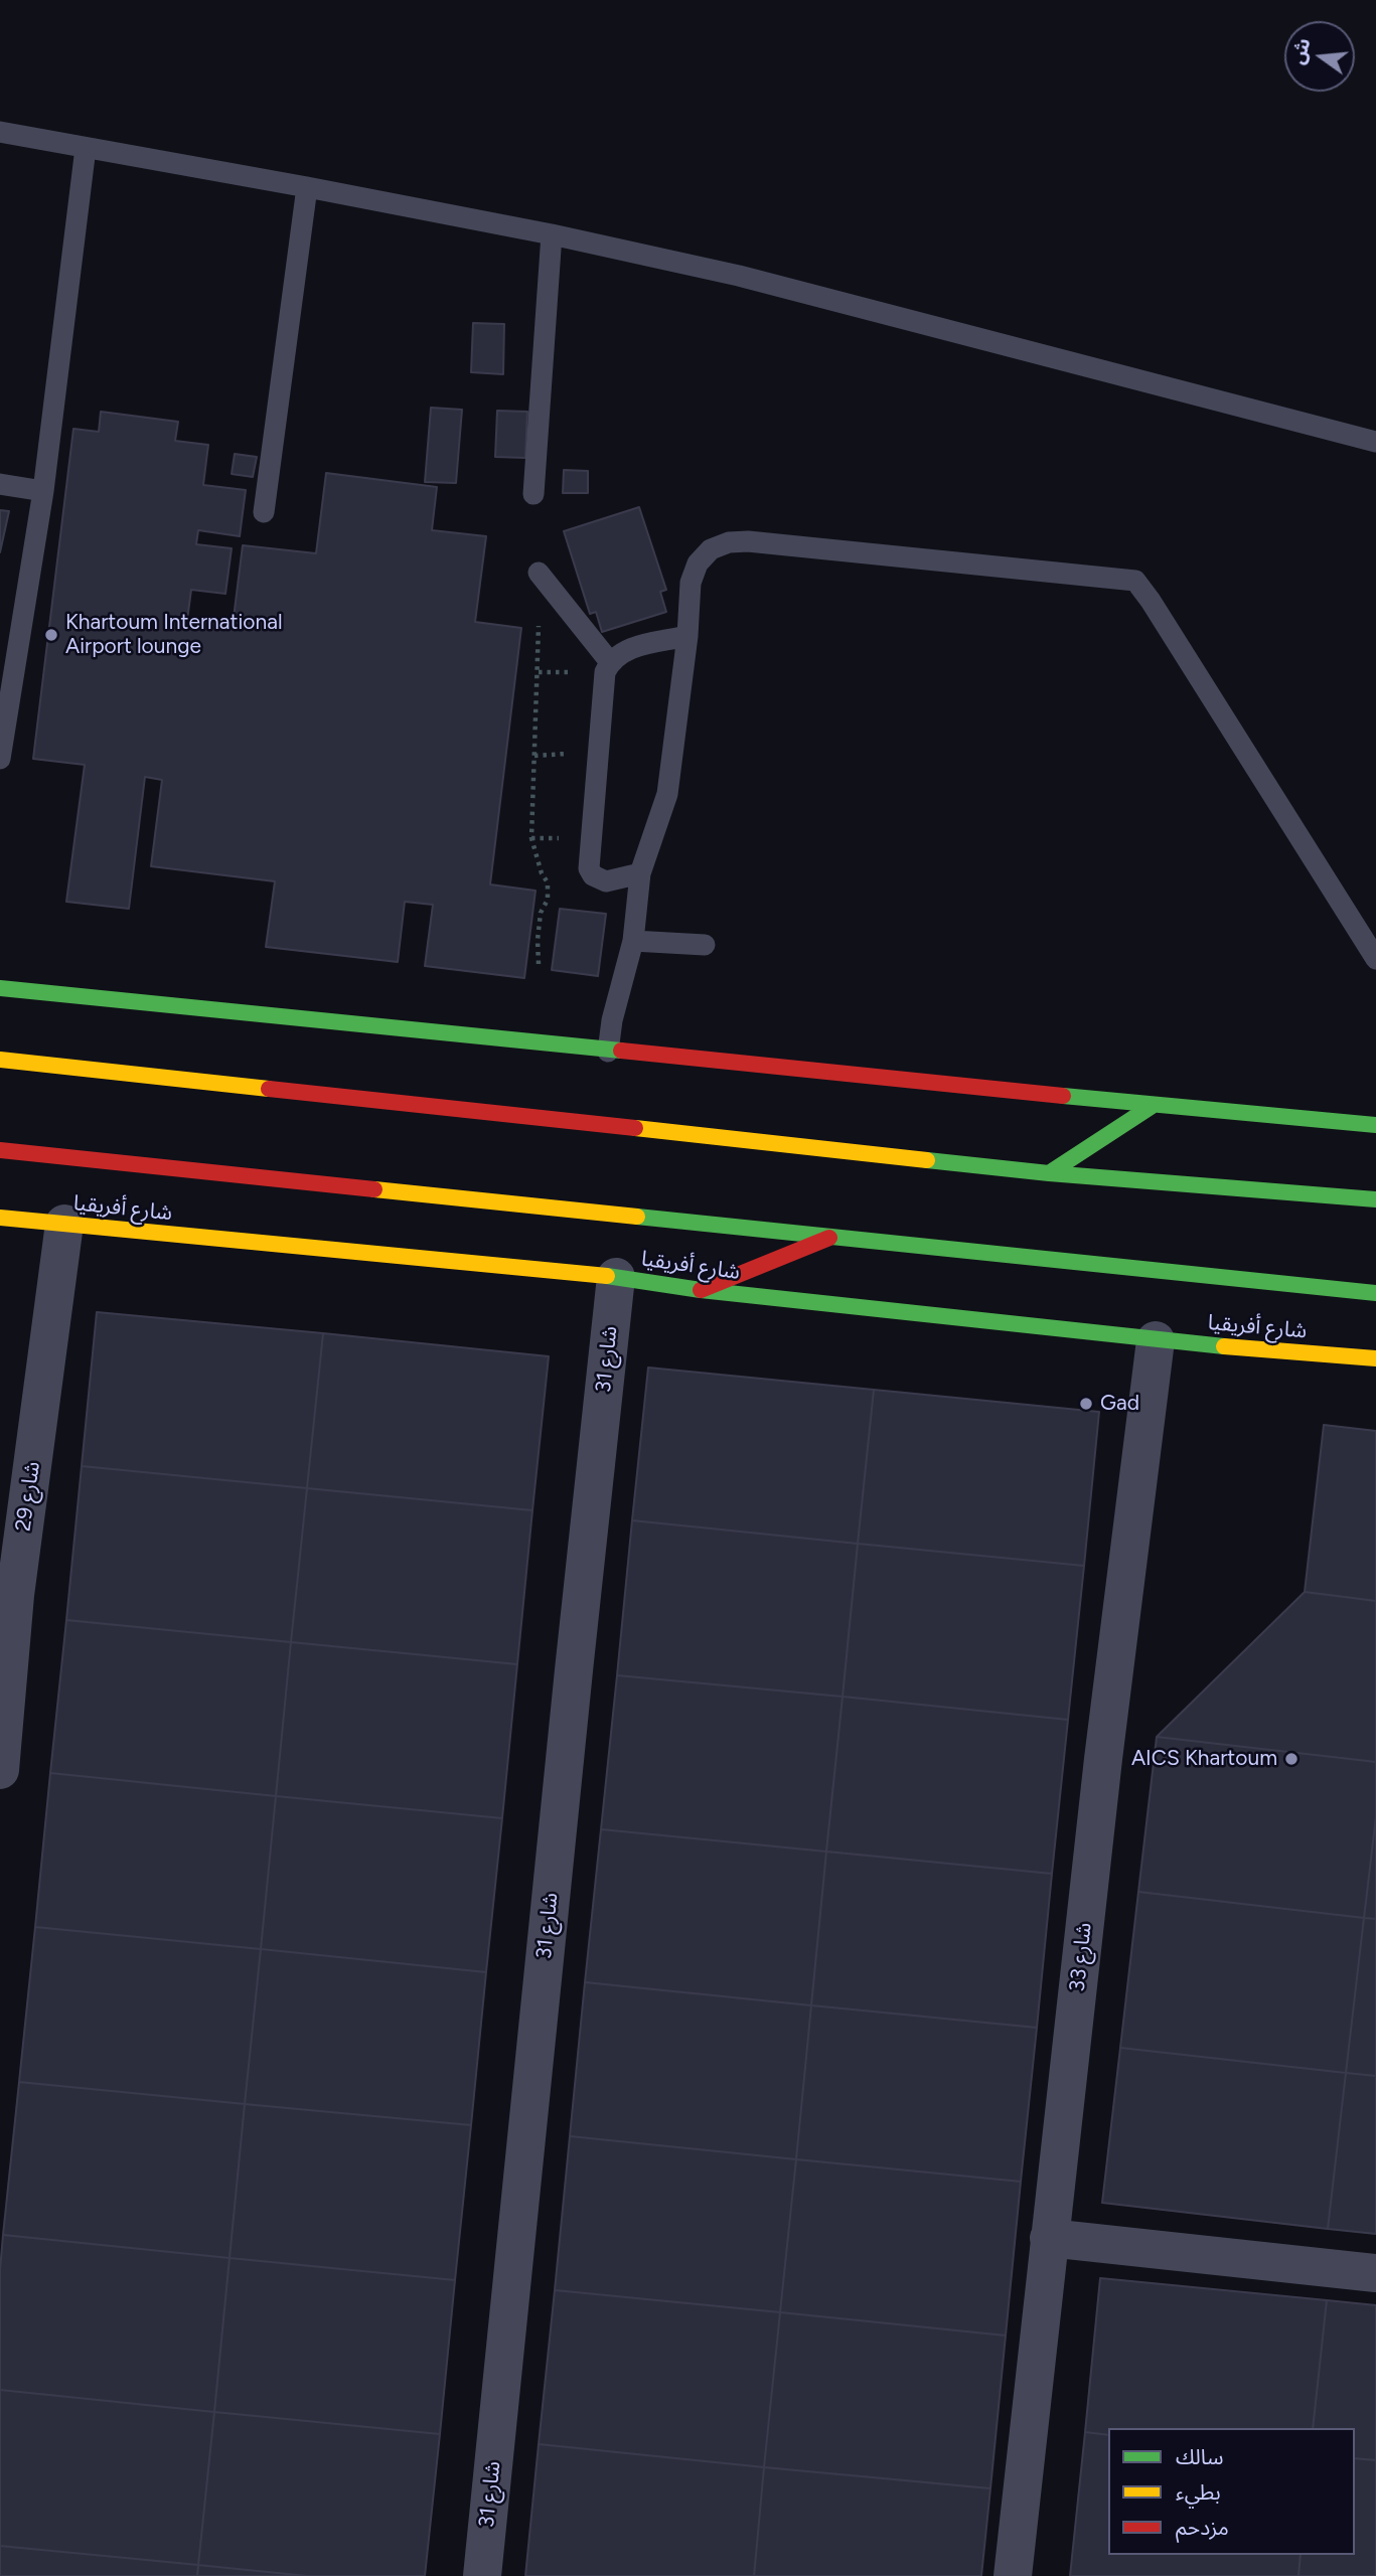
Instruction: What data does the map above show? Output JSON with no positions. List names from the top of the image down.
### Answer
{
  "streets": {
    "main road": ["شارع أفريقيا"],
    "street": ["شارع 31", "شارع 29", "شارع 33"]
  },
  "crossings": [
    ["شارع أفريقيا", "شارع 31"],
    ["شارع أفريقيا", "شارع 29"],
    ["شارع أفريقيا", "شارع 33"]
  ],
  "places": ["Khartoum International Airport lounge", "Gad", "AICS Khartoum"],
  "legend": ["سالك", "بطيء", "مزدحم"],
  "north": "left"
}
